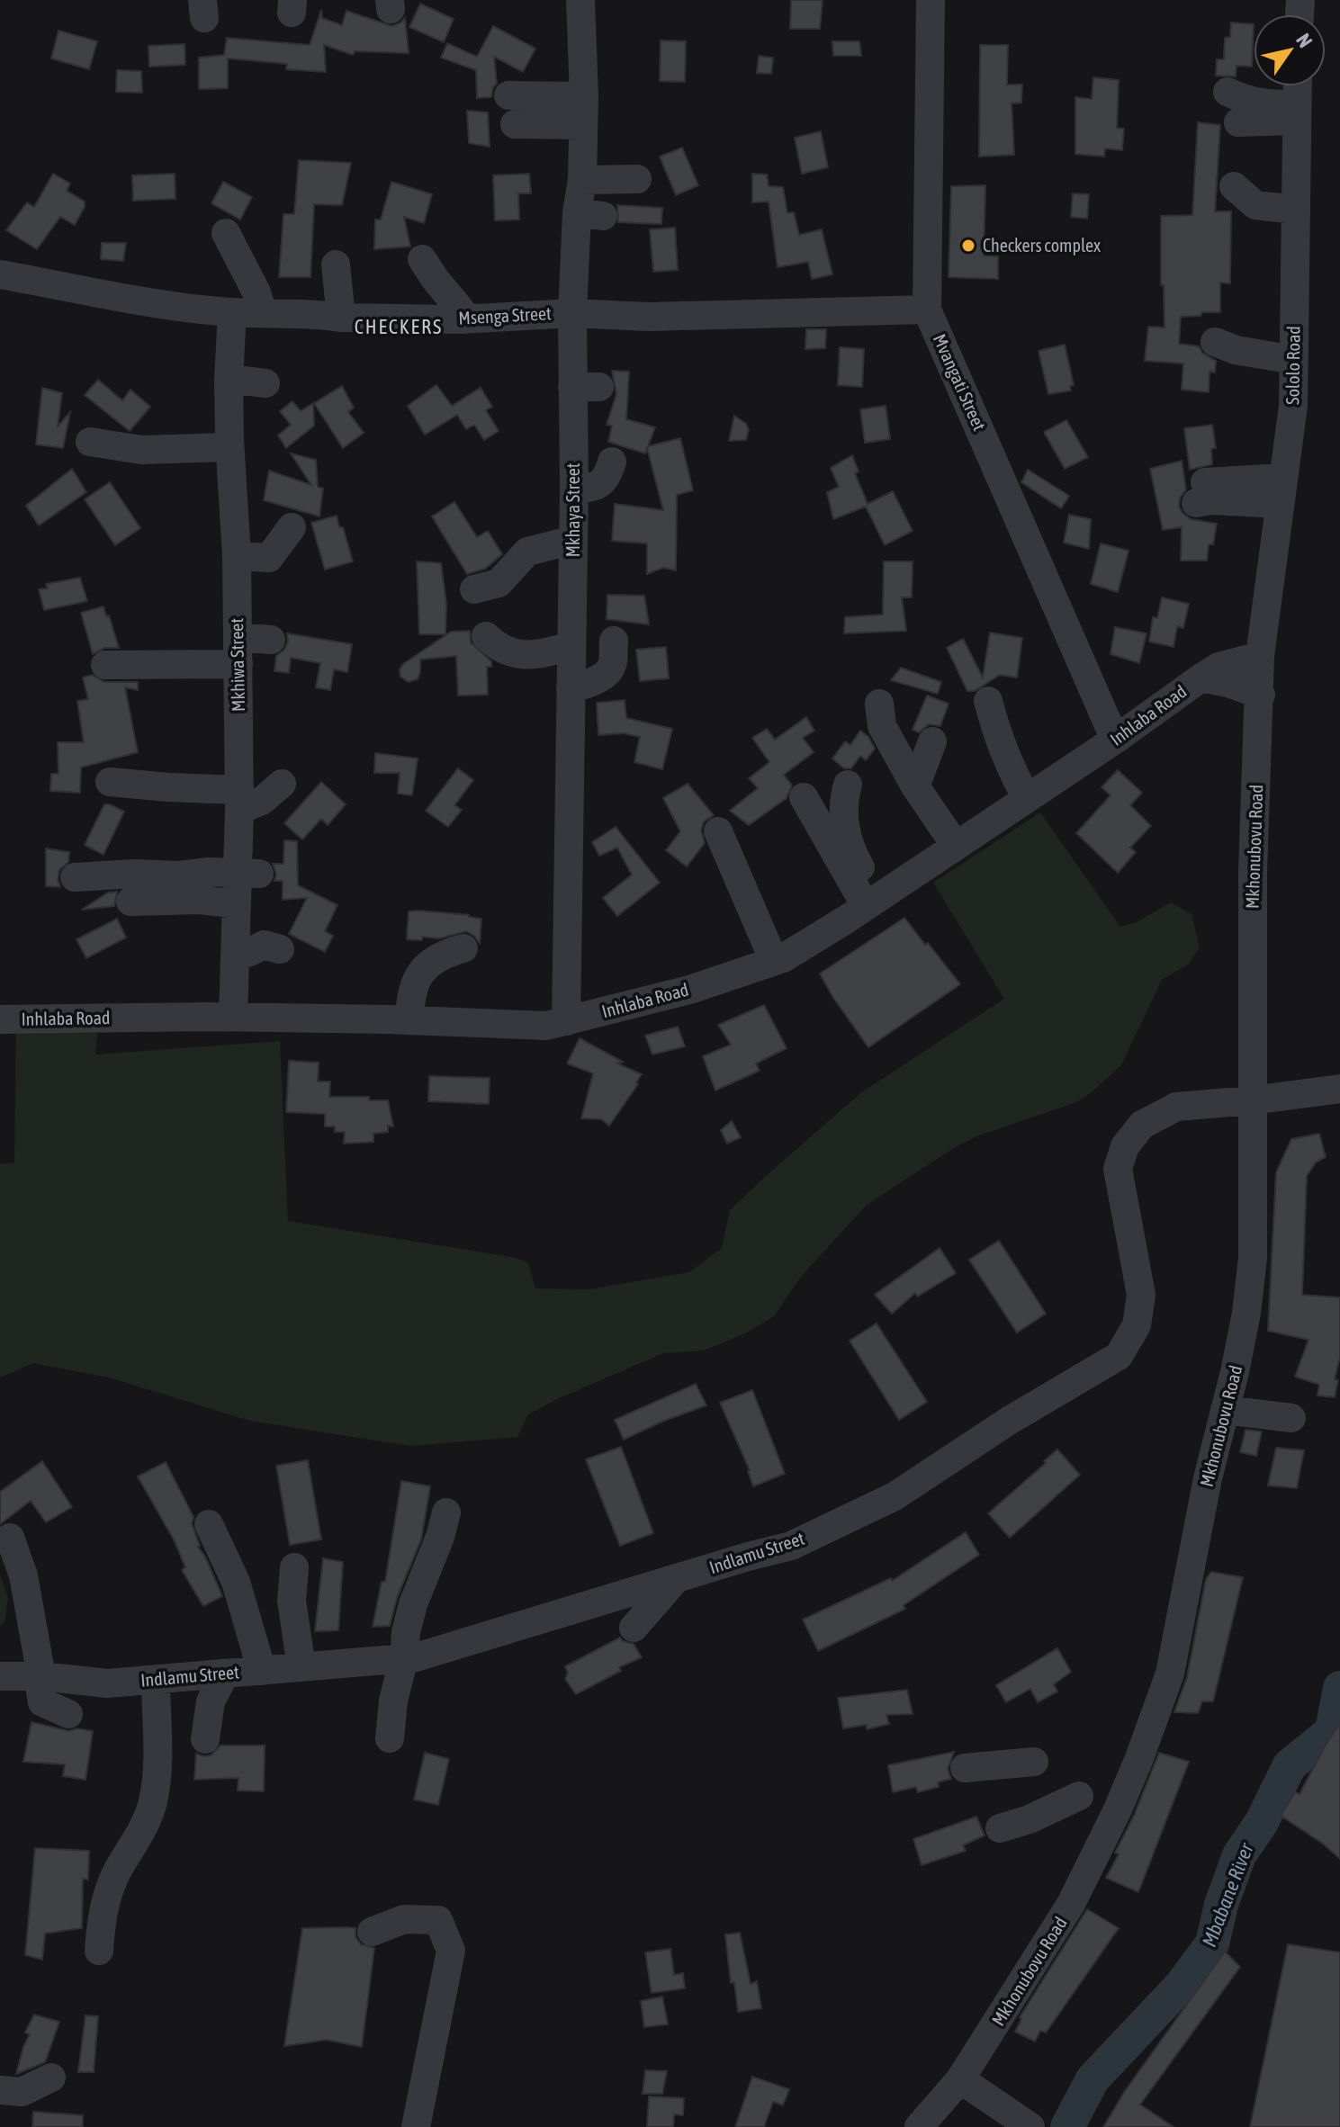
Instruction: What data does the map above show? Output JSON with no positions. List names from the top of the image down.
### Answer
{
  "streets": {
    "street": [
      "Msenga Street",
      "Sololo Road",
      "Mvangati Street",
      "Mkhaya Street",
      "Mkhiwa Street",
      "Inhlaba Road",
      "Mkhonubovu Road",
      "Indlamu Street"
    ]
  },
  "crossings": [
    ["Msenga Street", "Mvangati Street"],
    ["Msenga Street", "Mkhaya Street"],
    ["Msenga Street", "Mkhiwa Street"],
    ["Sololo Road", "Inhlaba Road"],
    ["Sololo Road", "Mkhonubovu Road"],
    ["Mvangati Street", "Inhlaba Road"],
    ["Mkhaya Street", "Inhlaba Road"],
    ["Mkhiwa Street", "Inhlaba Road"],
    ["Inhlaba Road", "Mkhonubovu Road"],
    ["Mkhonubovu Road", "Indlamu Street"]
  ],
  "districts": ["CHECKERS"],
  "water": ["Mbabane River"],
  "places": ["Checkers complex"],
  "north": "top right"
}
